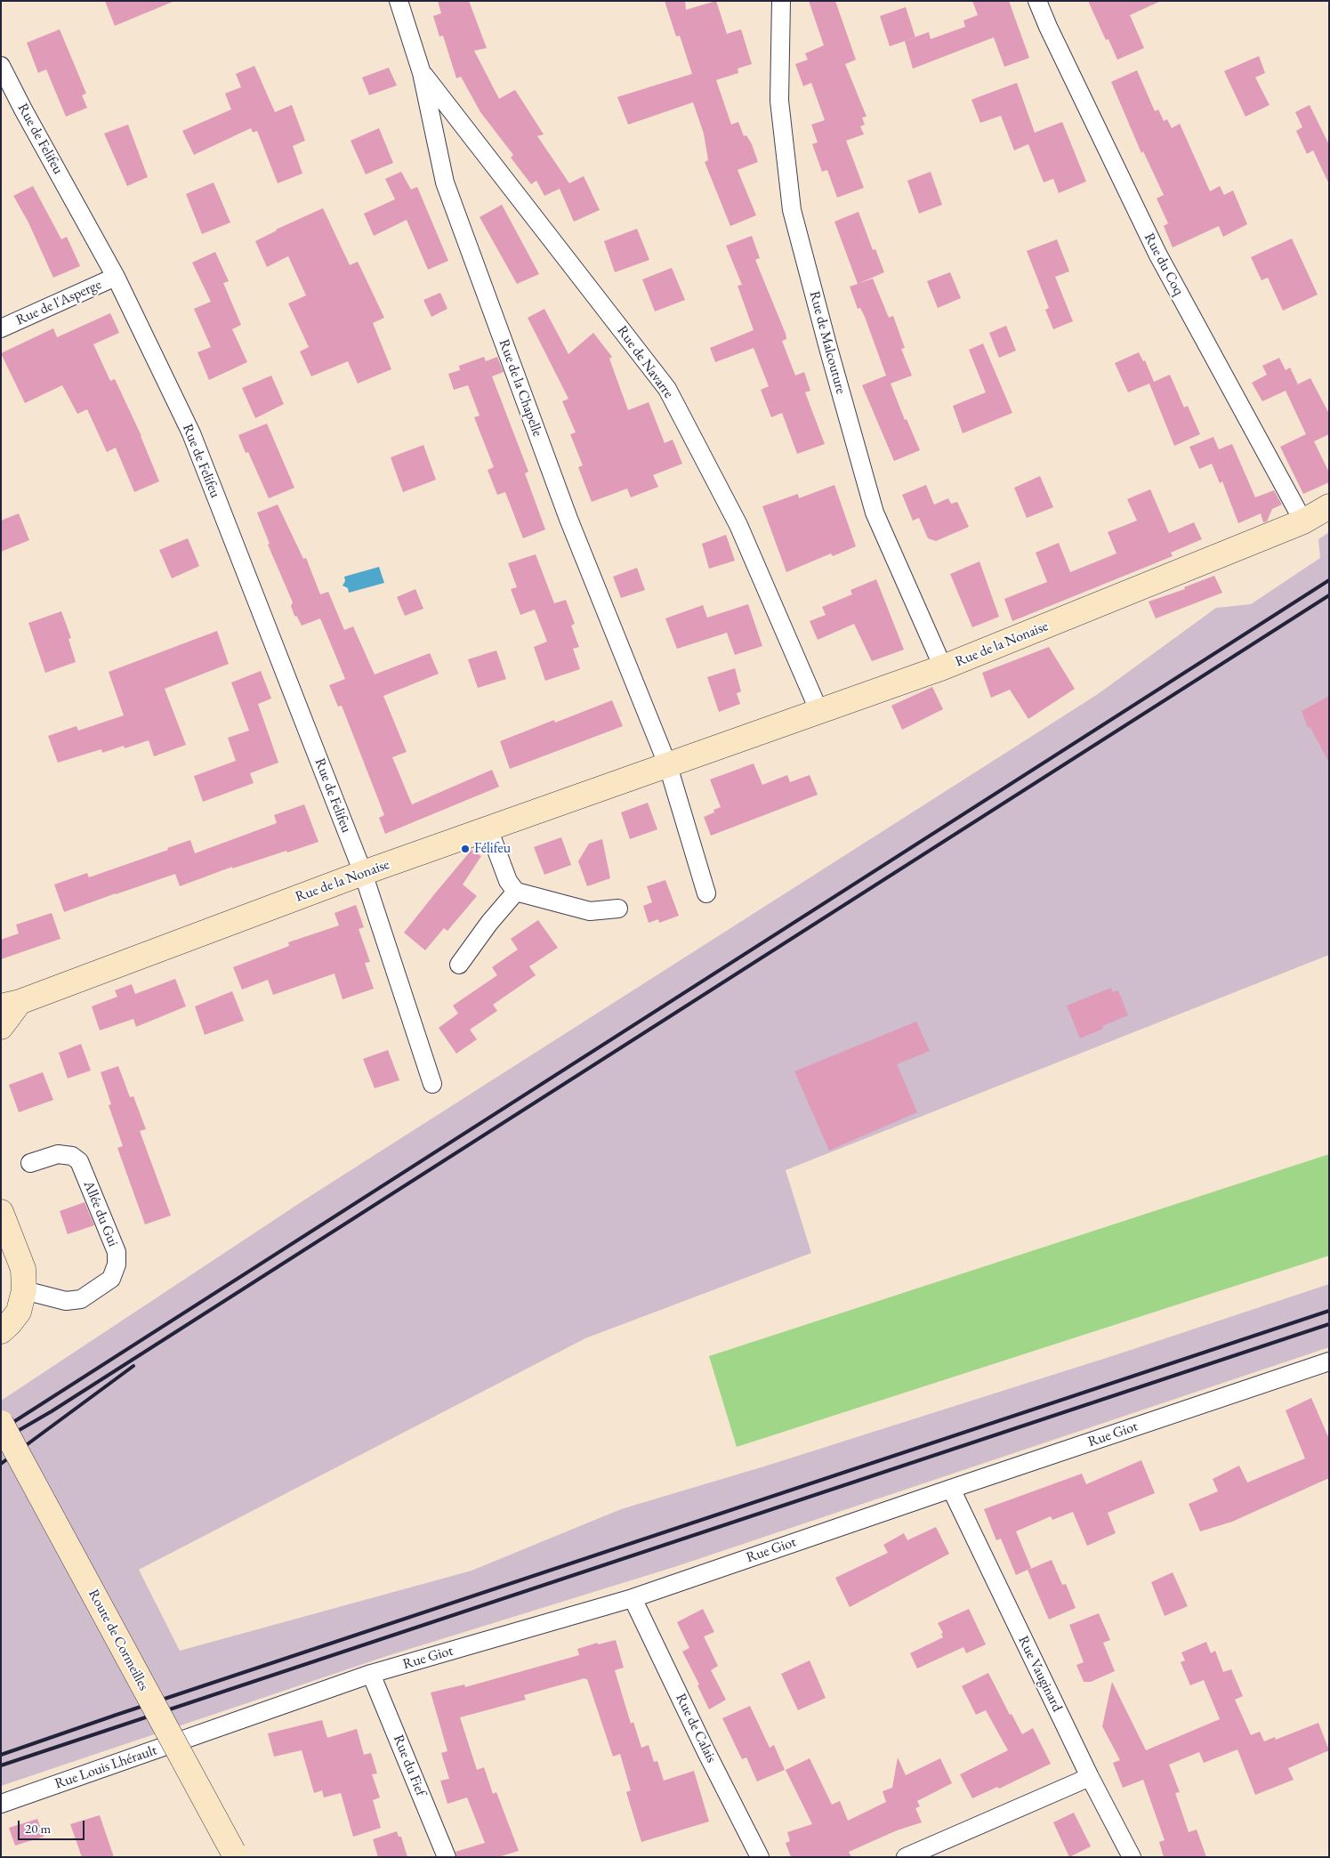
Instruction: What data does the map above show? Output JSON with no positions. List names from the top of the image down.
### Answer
{
  "streets": {
    "main road": ["Rue de la Nonaise", "Route de Cormeilles"],
    "street": [
      "Rue de Felifeu",
      "Rue du Coq",
      "Rue de l'Asperge",
      "Rue de Malcouture",
      "Rue de Navarre",
      "Rue de la Chapelle",
      "Allée du Gui",
      "Rue Giot",
      "Rue Vauginard",
      "Rue de Calais",
      "Rue du Fief",
      "Rue Louis Lhérault"
    ]
  },
  "crossings": [
    ["Rue de Felifeu", "Rue de l'Asperge"],
    ["Rue de Felifeu", "Rue de la Nonaise"],
    ["Rue du Coq", "Rue de la Nonaise"],
    ["Rue de Malcouture", "Rue de la Nonaise"],
    ["Rue de Navarre", "Rue de la Chapelle"],
    ["Rue de Navarre", "Rue de la Nonaise"],
    ["Rue de la Chapelle", "Rue de la Nonaise"],
    ["Rue Giot", "Rue Vauginard"],
    ["Rue Giot", "Rue de Calais"],
    ["Rue Giot", "Rue du Fief"],
    ["Rue Giot", "Rue Louis Lhérault"]
  ],
  "places": ["Félifeu"],
  "scale_bar": "20 m"
}
